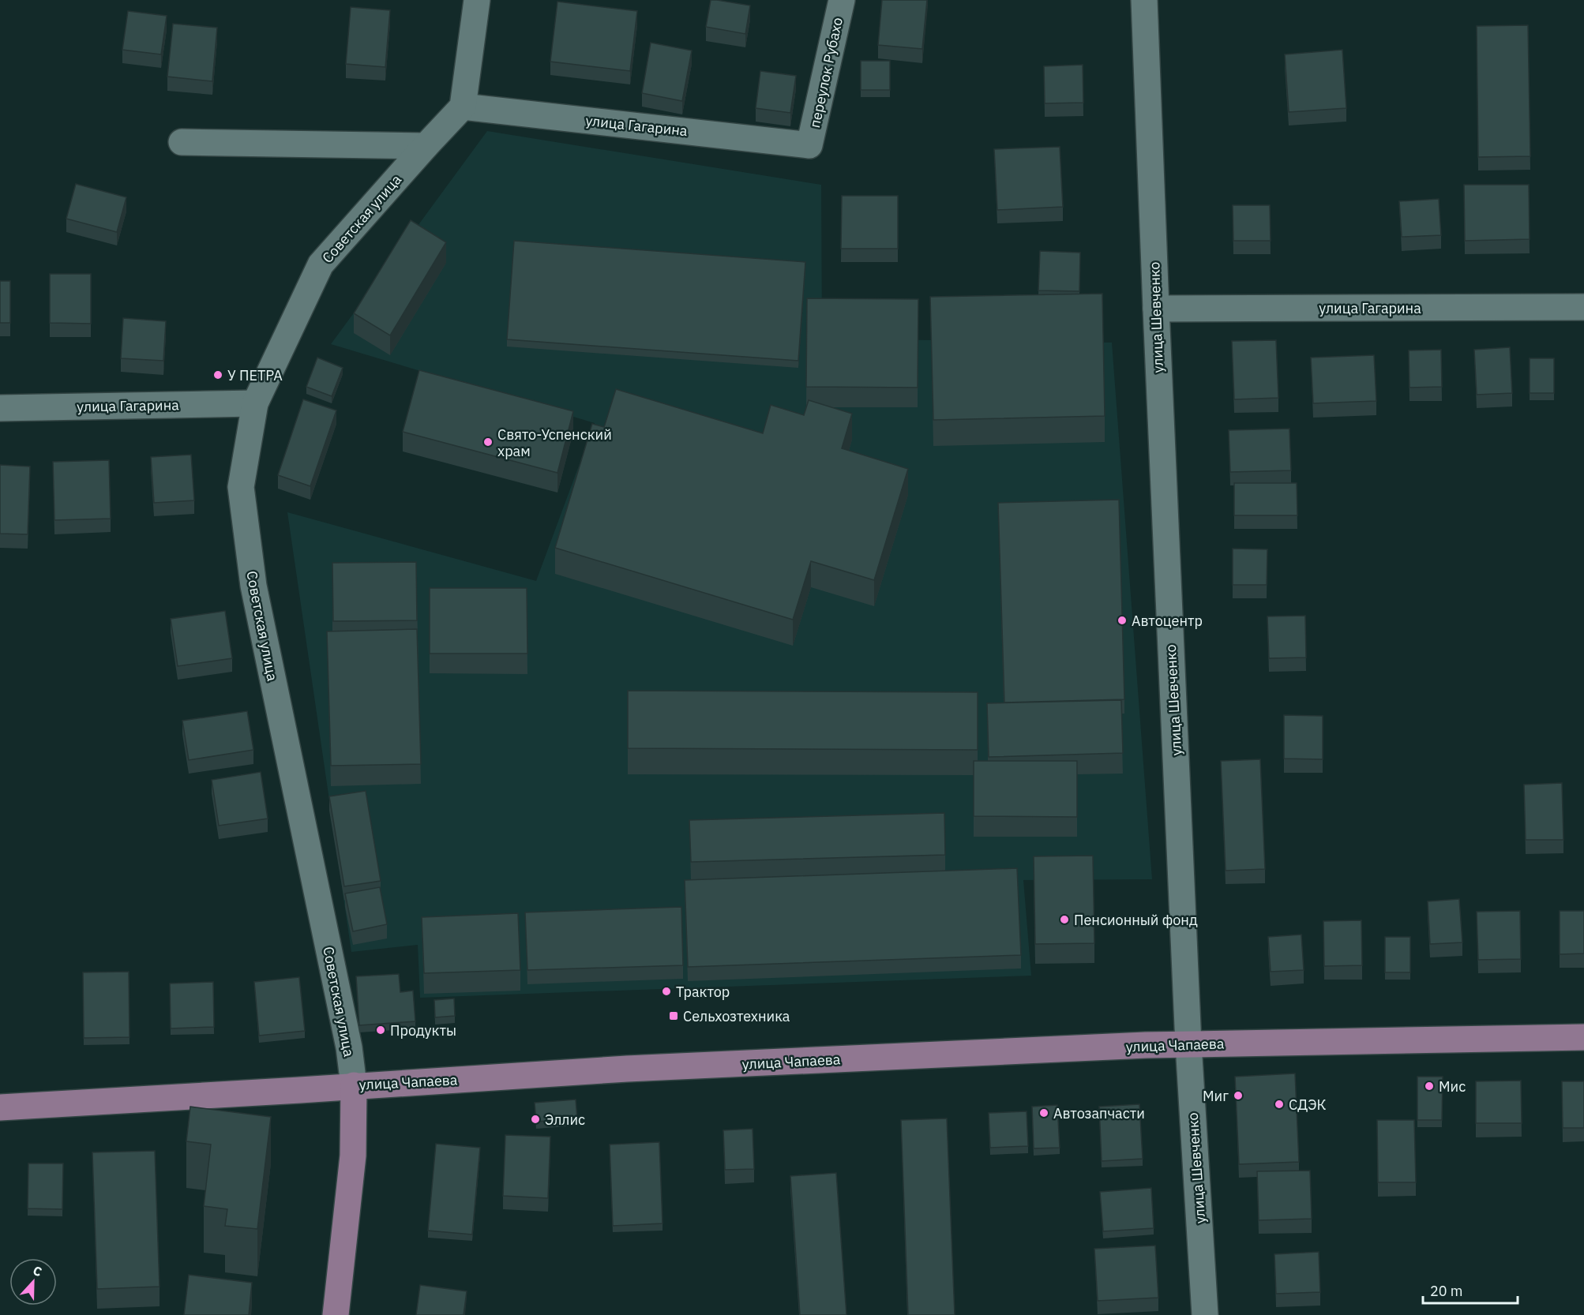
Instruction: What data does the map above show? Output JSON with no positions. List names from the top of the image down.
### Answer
{
  "streets": {
    "main road": ["Советская улица", "улица Чапаева"],
    "street": ["переулок Рубахо", "улица Гагарина", "улица Шевченко"]
  },
  "crossings": [
    ["переулок Рубахо", "улица Гагарина"],
    ["улица Гагарина", "Советская улица"],
    ["улица Гагарина", "улица Шевченко"],
    ["Советская улица", "улица Чапаева"],
    ["улица Шевченко", "улица Чапаева"]
  ],
  "places": {
    "other": [
      "У ПЕТРА",
      "Свято-Успенский храм",
      "Автоцентр",
      "Пенсионный фонд",
      "Трактор",
      "Продукты",
      "Мис",
      "Миг",
      "СДЭК",
      "Автозапчасти",
      "Эллис"
    ],
    "transit": ["Сельхозтехника"]
  },
  "scale_bar": "20 m",
  "north": "top"
}
